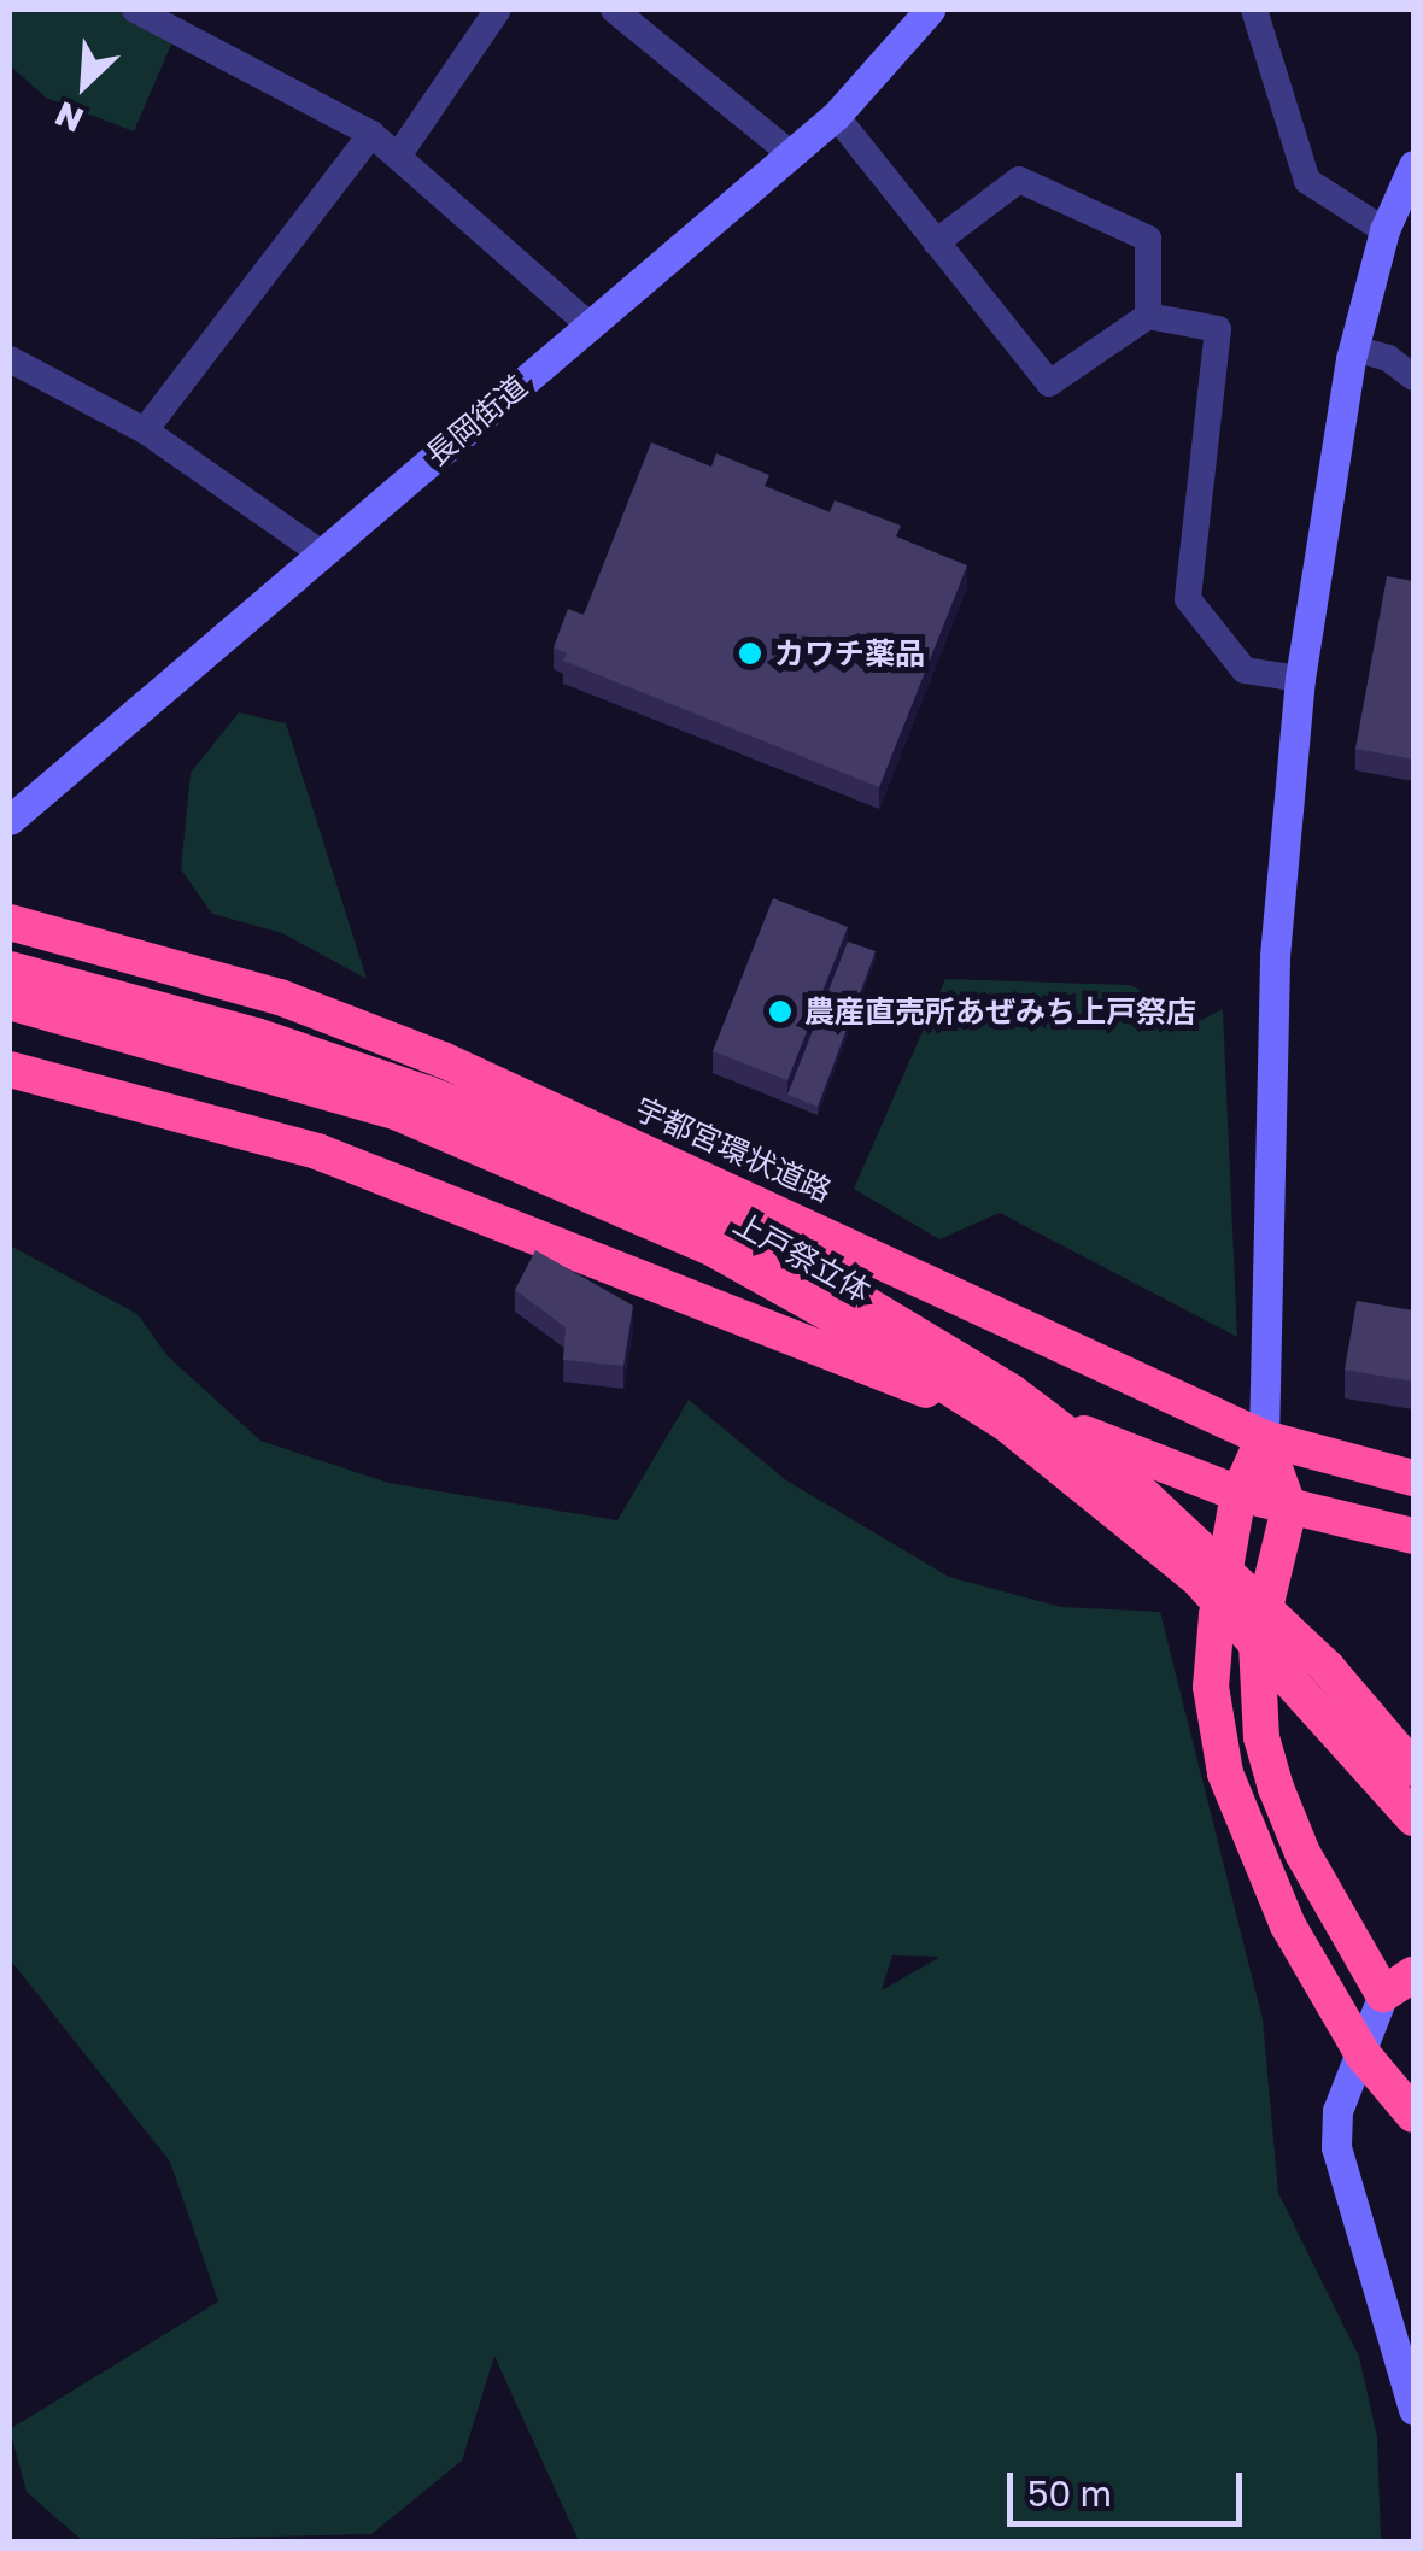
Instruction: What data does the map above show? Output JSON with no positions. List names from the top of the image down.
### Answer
{
  "streets": {
    "highway": ["宇都宮環状道路", "上戸祭立体"],
    "street": ["長岡街道"]
  },
  "places": ["カワチ薬品", "農産直売所あぜみち上戸祭店"],
  "scale_bar": "50 m",
  "north": "bottom left"
}
